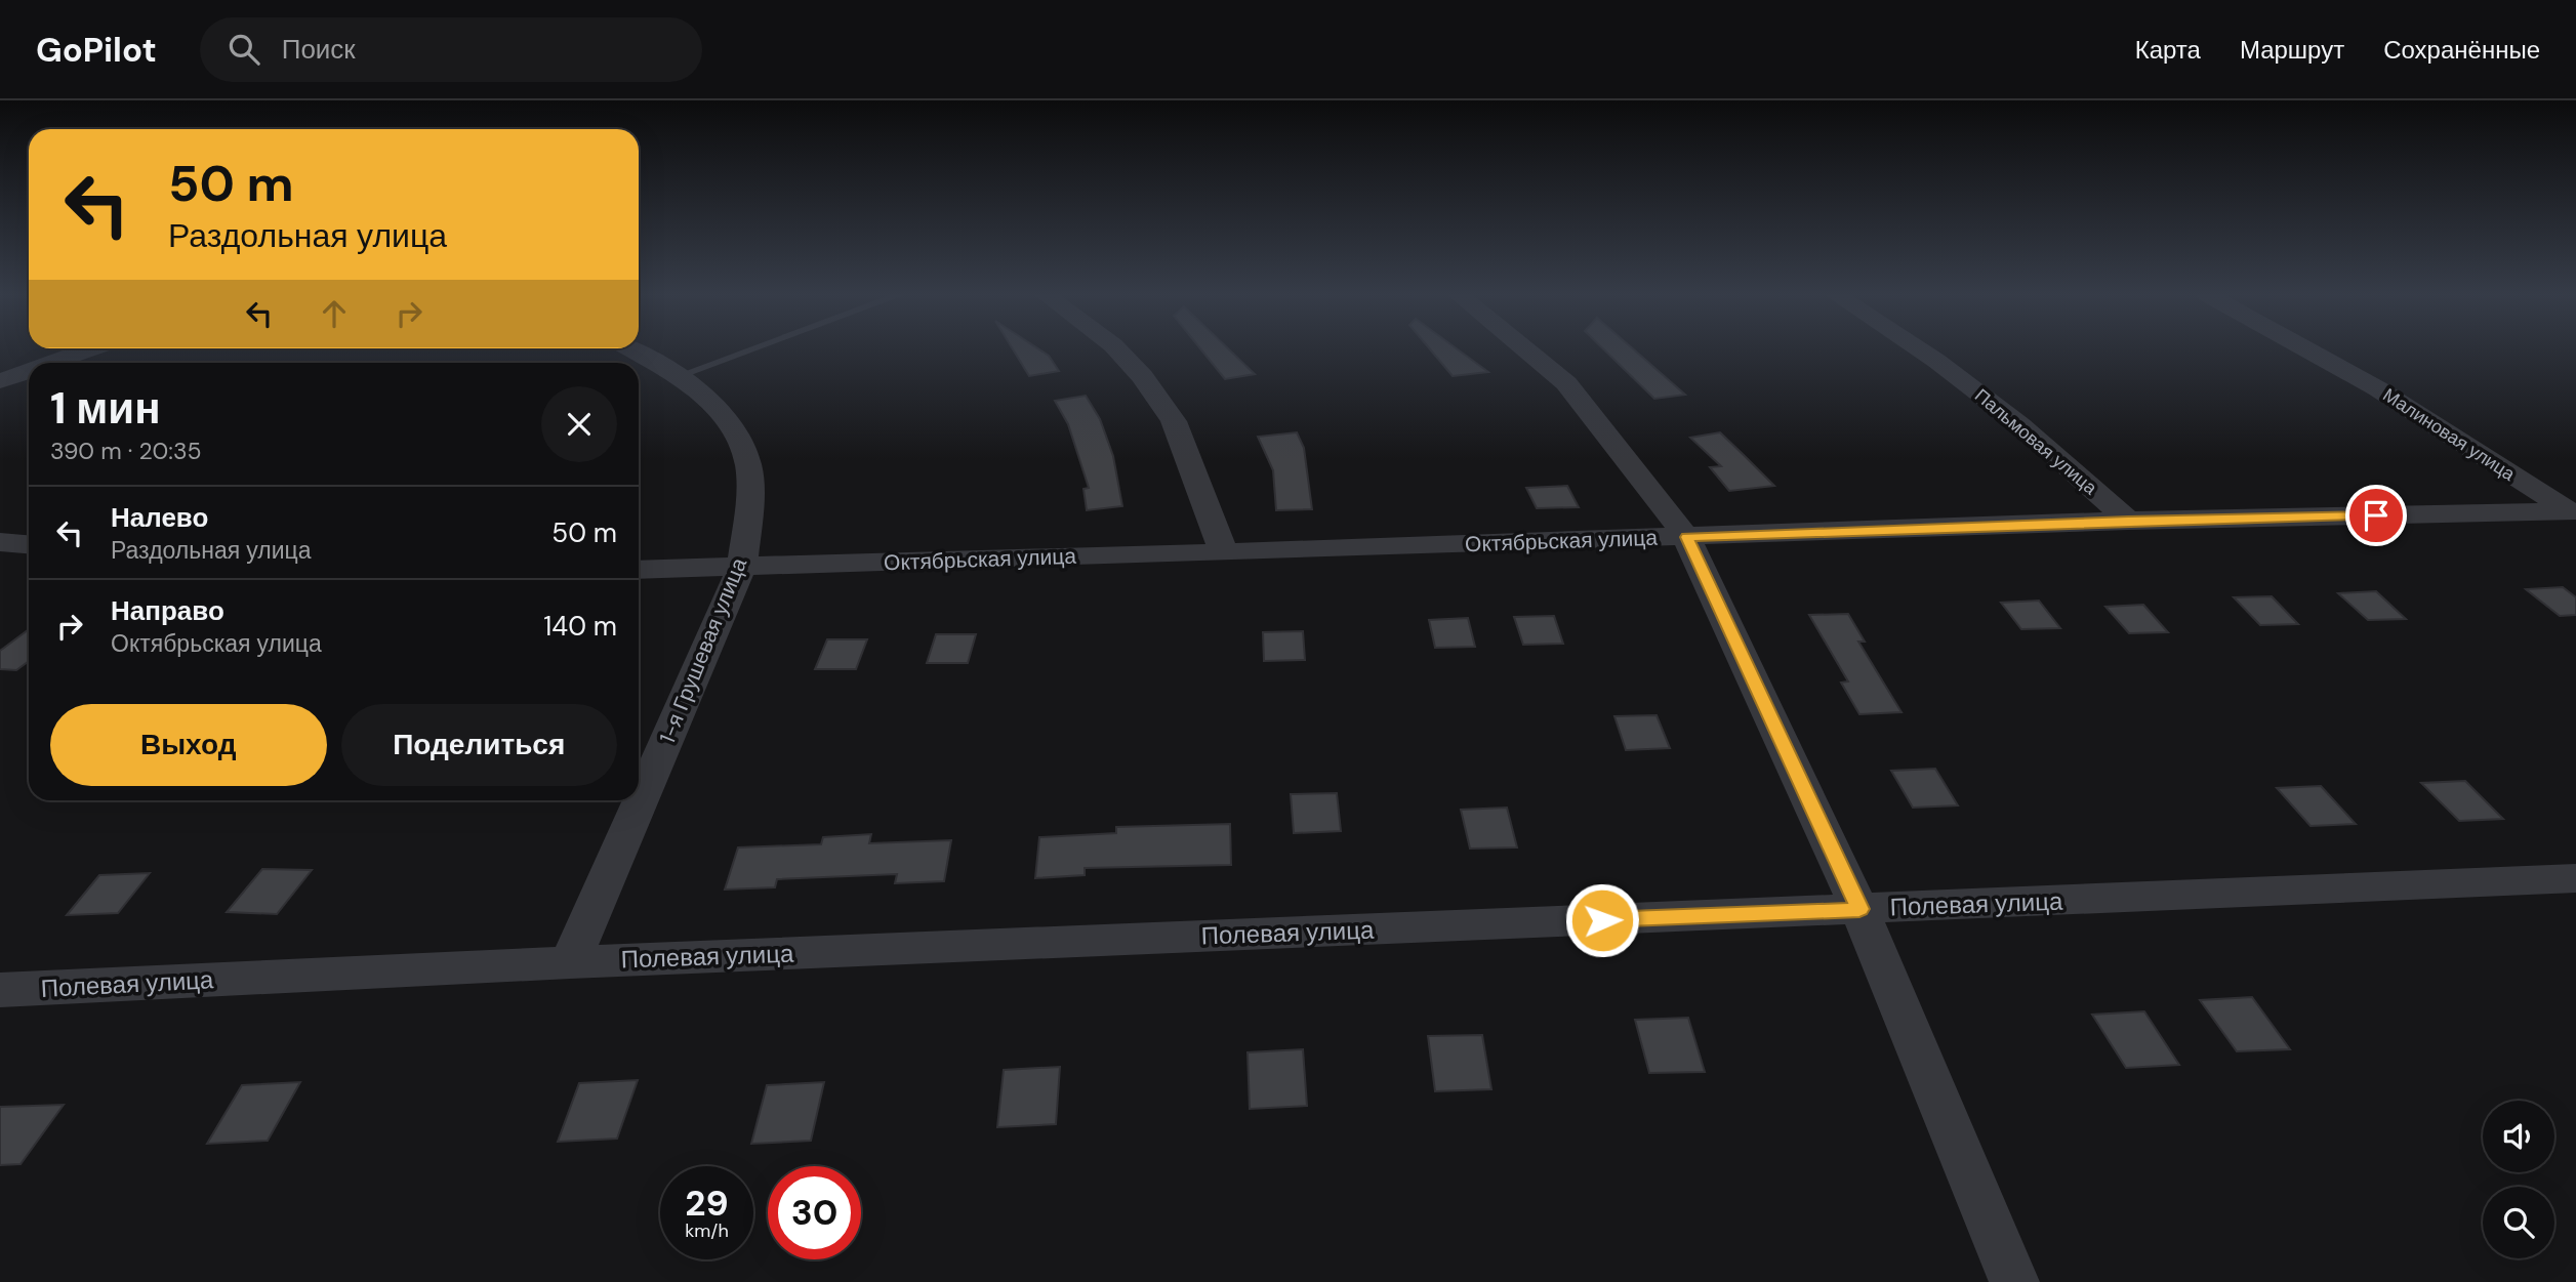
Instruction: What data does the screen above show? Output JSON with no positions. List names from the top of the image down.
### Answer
{
  "streets": {
    "street": [
      "Малиновая улица",
      "Пальмовая улица",
      "Октябрьская улица",
      "1-я Грушевая улица",
      "Полевая улица"
    ]
  },
  "crossings": [
    ["Малиновая улица", "Октябрьская улица"],
    ["Пальмовая улица", "Октябрьская улица"],
    ["Октябрьская улица", "1-я Грушевая улица"],
    ["1-я Грушевая улица", "Полевая улица"]
  ],
  "page": {
    "header": "GoPilot",
    "search": "Поиск",
    "nav": ["Карта", "Маршрут", "Сохранённые"],
    "turn": ["50 m", "Раздольная улица"],
    "heading": ["1 мин", "390 m · 20:35"],
    "list": [
      {
        "name": "Налево",
        "note": "Раздольная улица",
        "value": "50 m"
      },
      {
        "name": "Направо",
        "note": "Октябрьская улица",
        "value": "140 m"
      }
    ],
    "buttons": ["Выход", "Поделиться"],
    "speed": "29 km/h",
    "limit": "30"
  }
}
